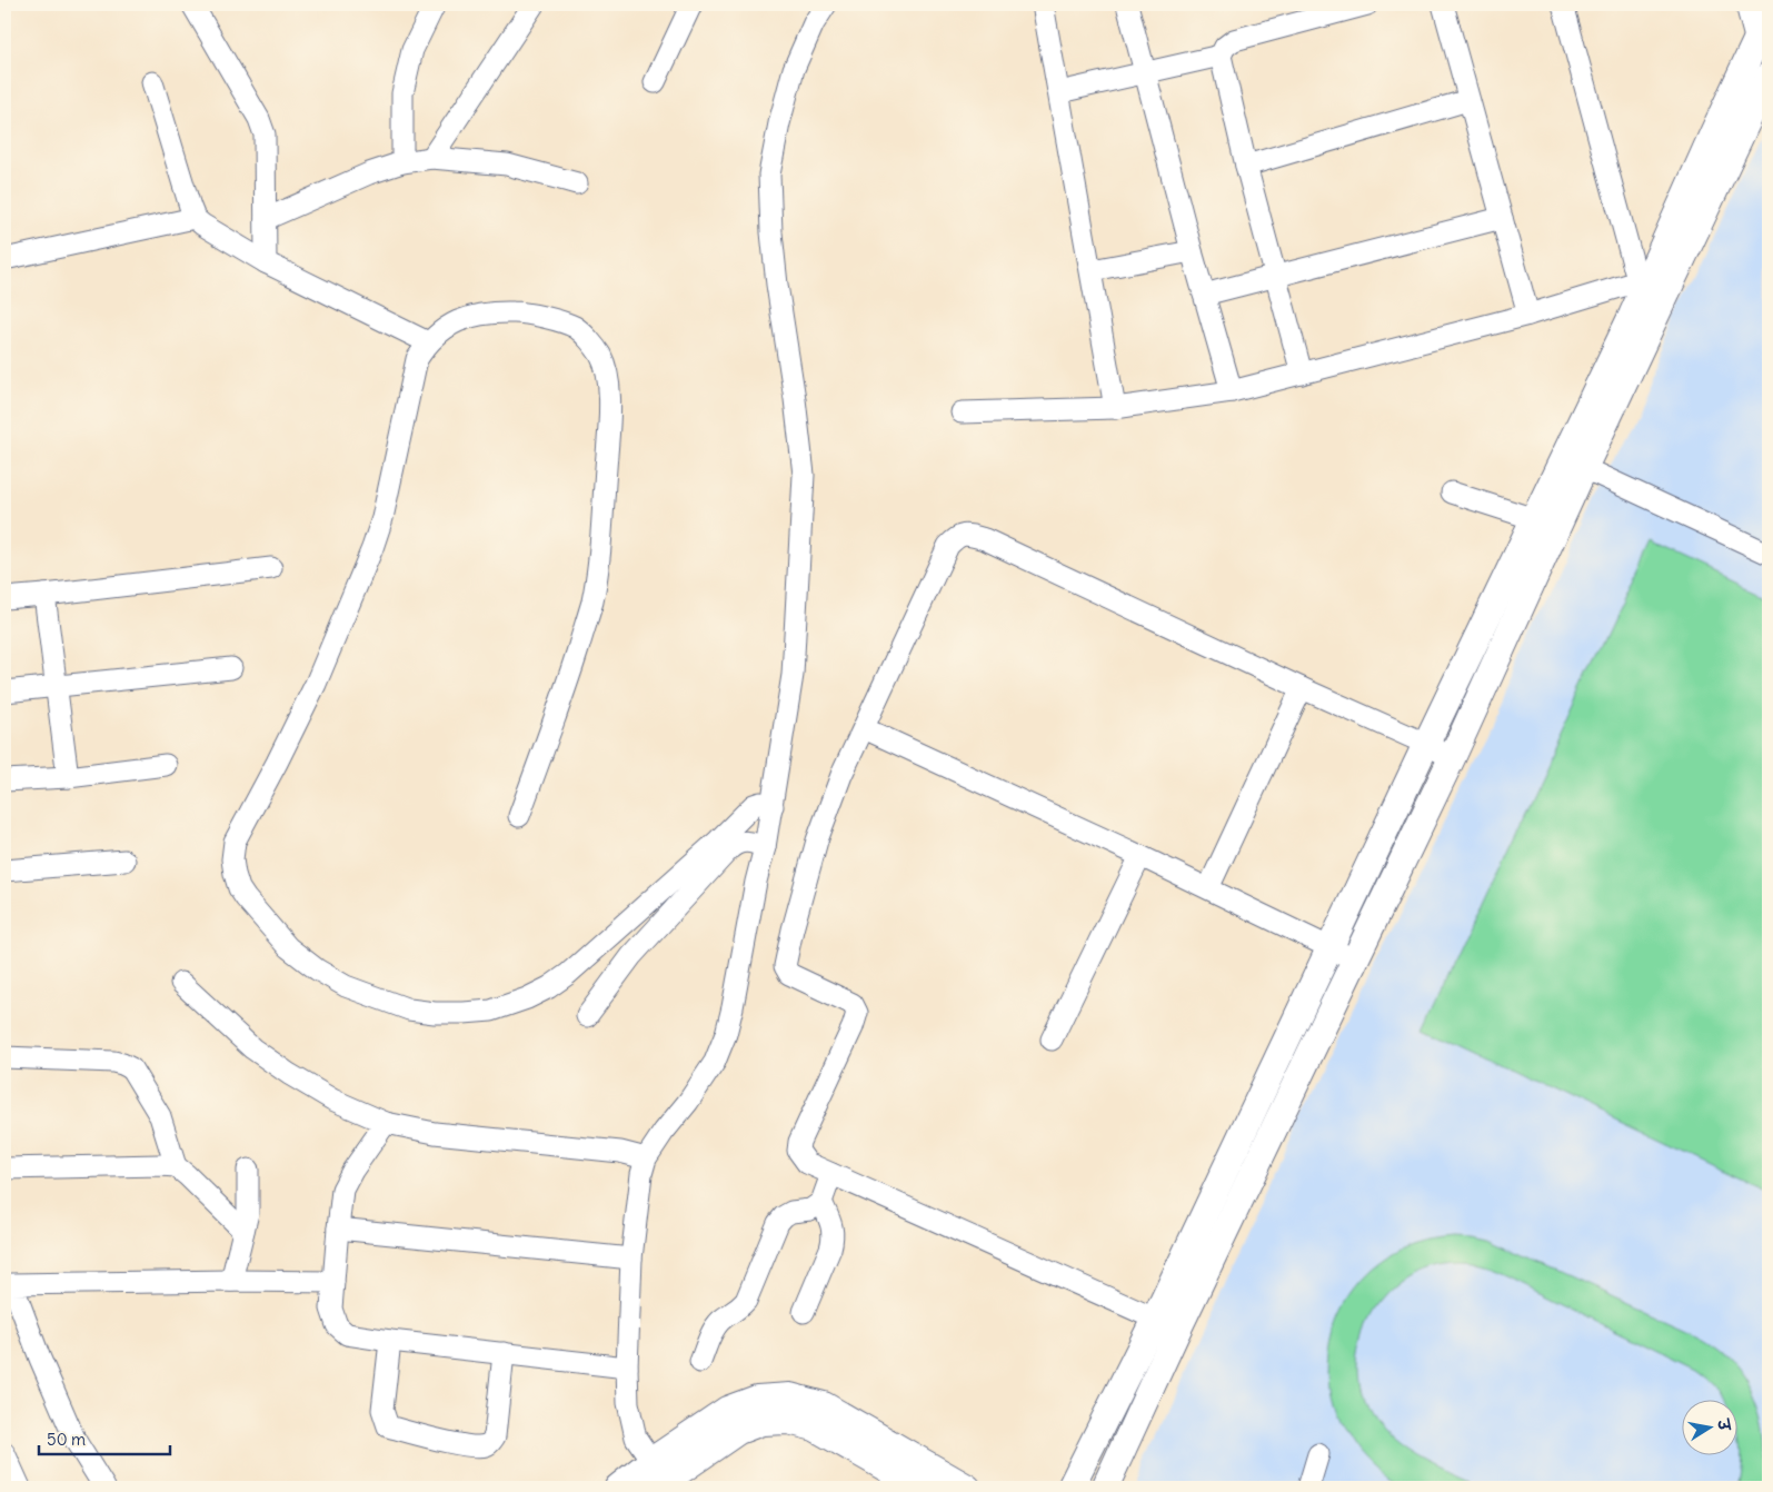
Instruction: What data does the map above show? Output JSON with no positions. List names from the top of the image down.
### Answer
{
  "scale_bar": "50 m",
  "north": "right"
}
